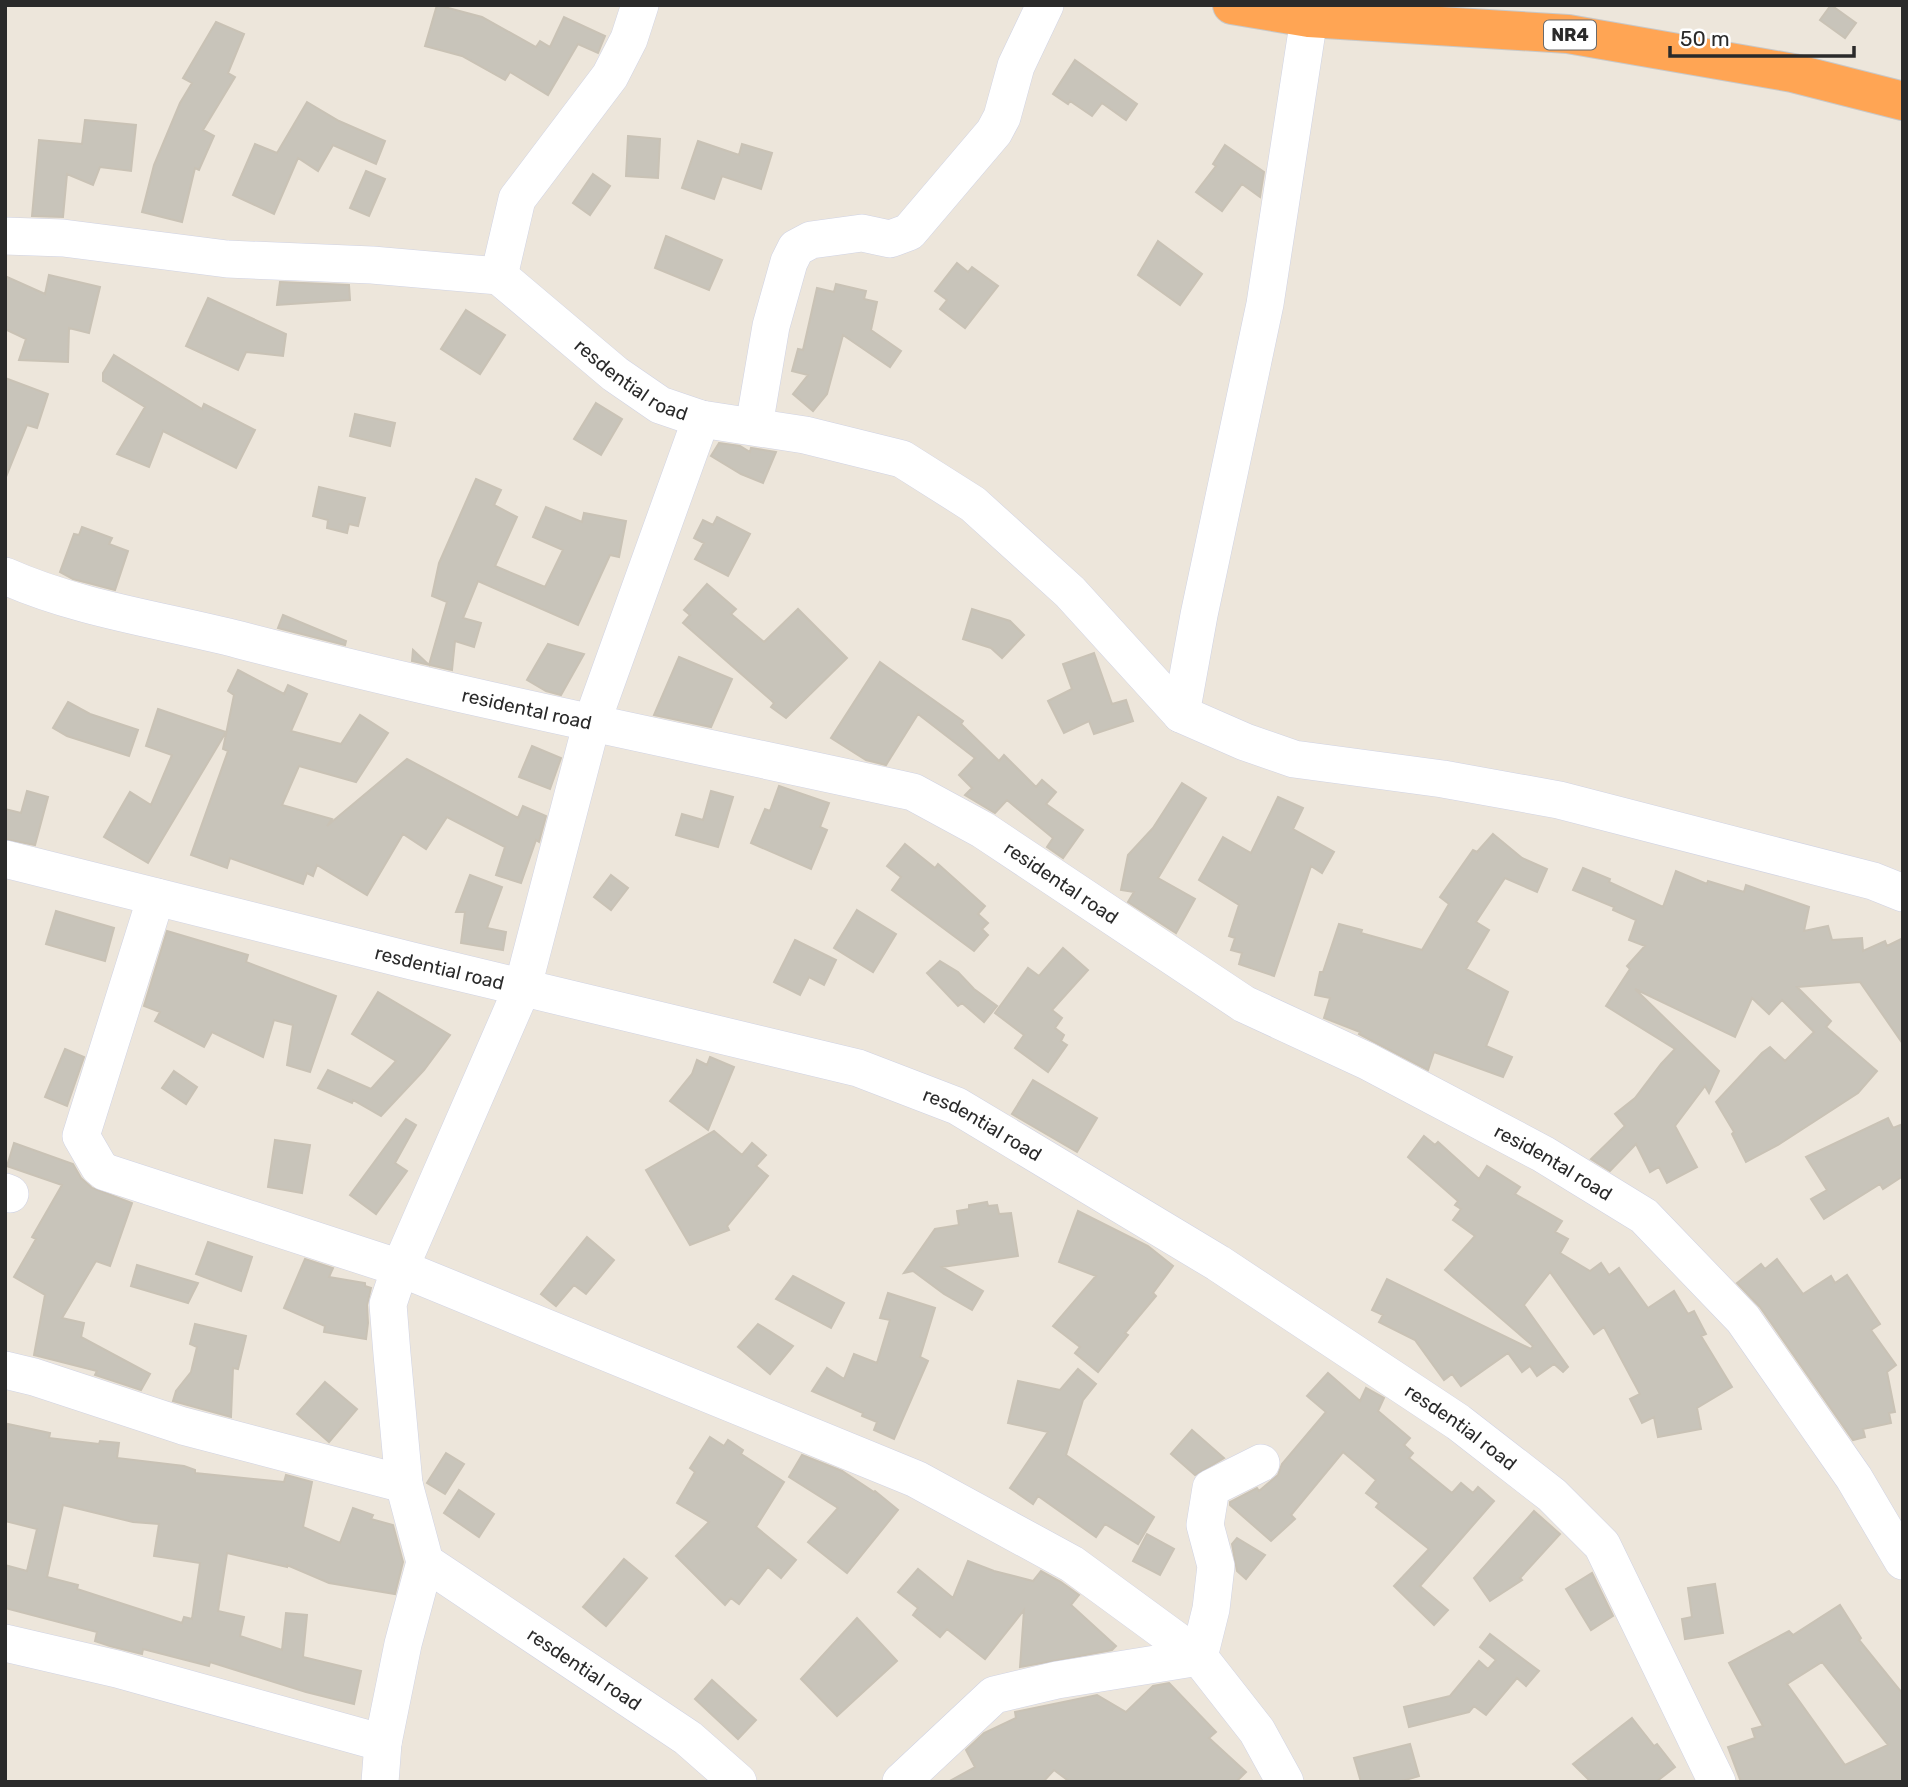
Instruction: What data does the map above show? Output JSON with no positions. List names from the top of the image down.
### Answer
{
  "streets": {
    "highway": ["NR4"],
    "street": ["resdential road", "residental road"]
  },
  "scale_bar": "50 m"
}
